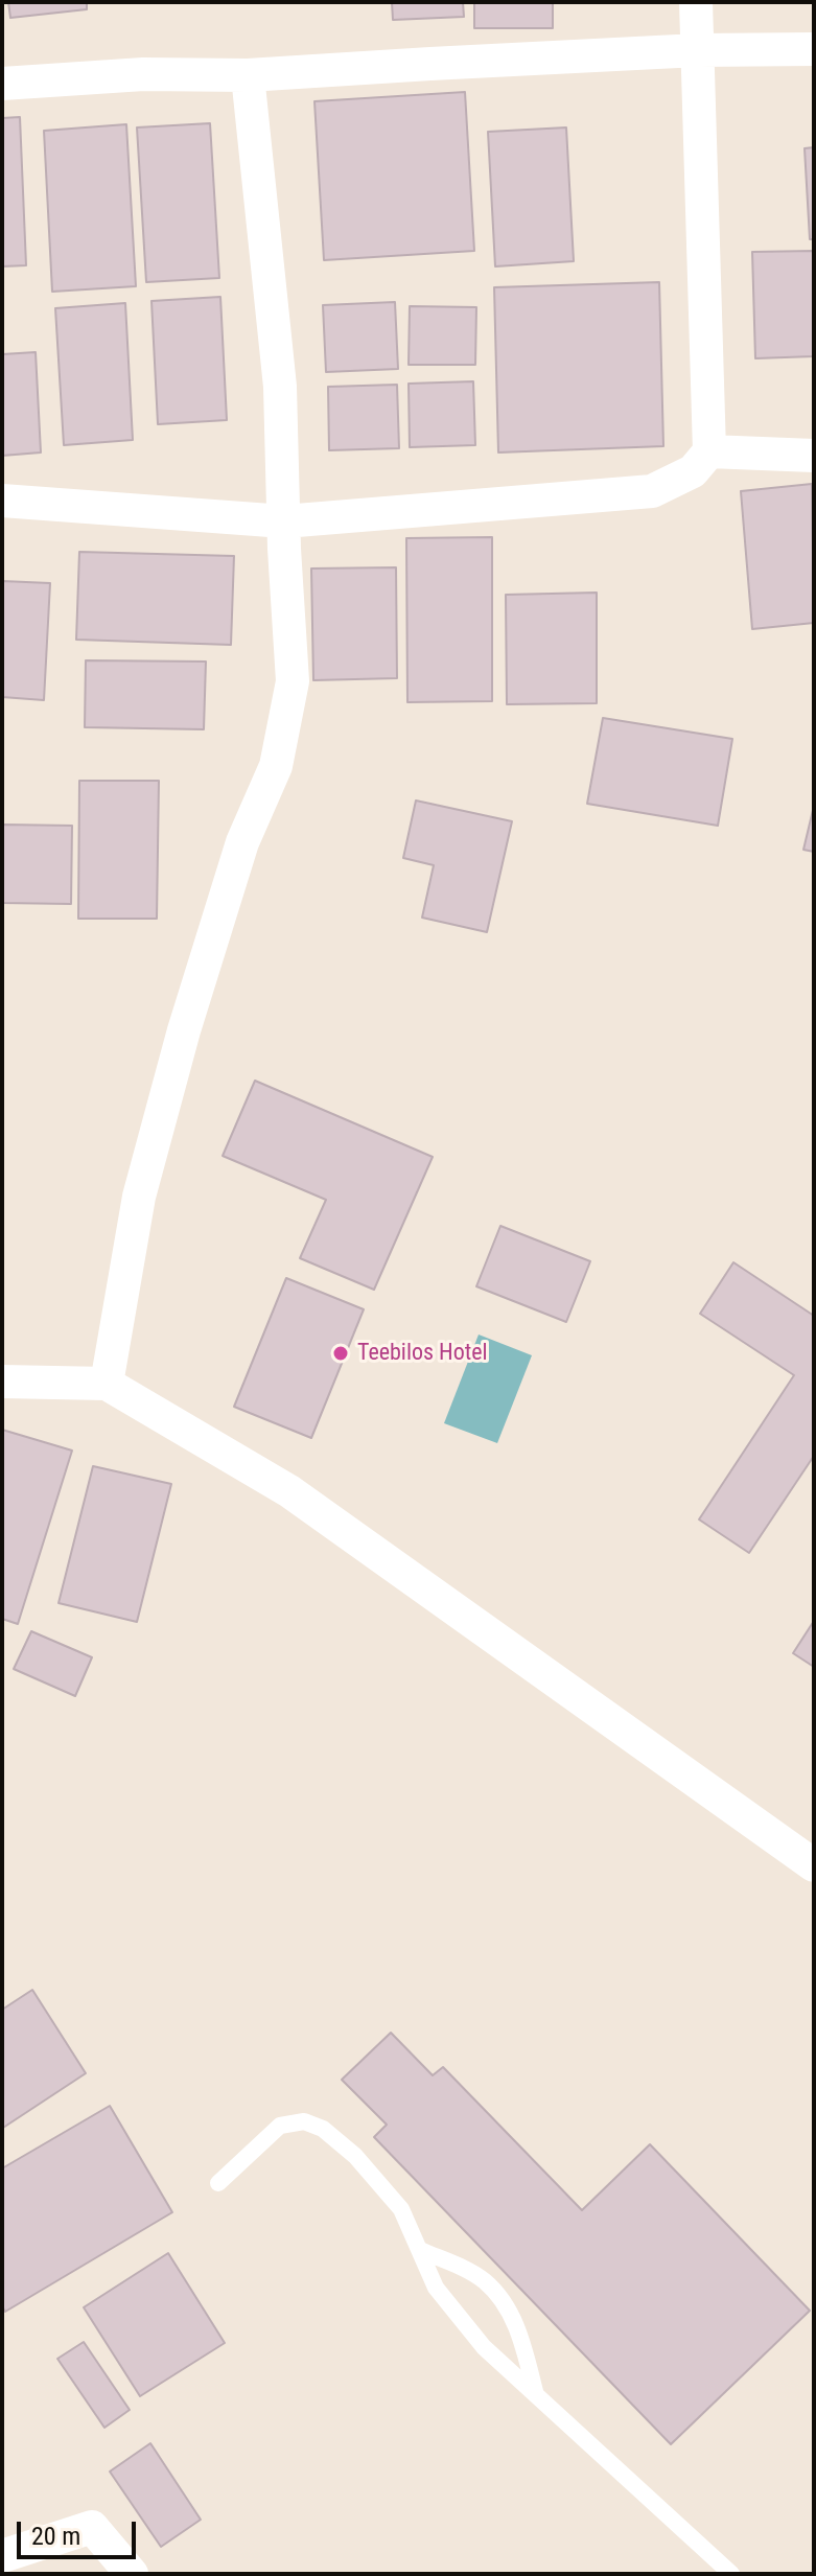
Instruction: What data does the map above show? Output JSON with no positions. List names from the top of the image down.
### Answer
{
  "places": ["Teebilos Hotel"],
  "scale_bar": "20 m"
}
